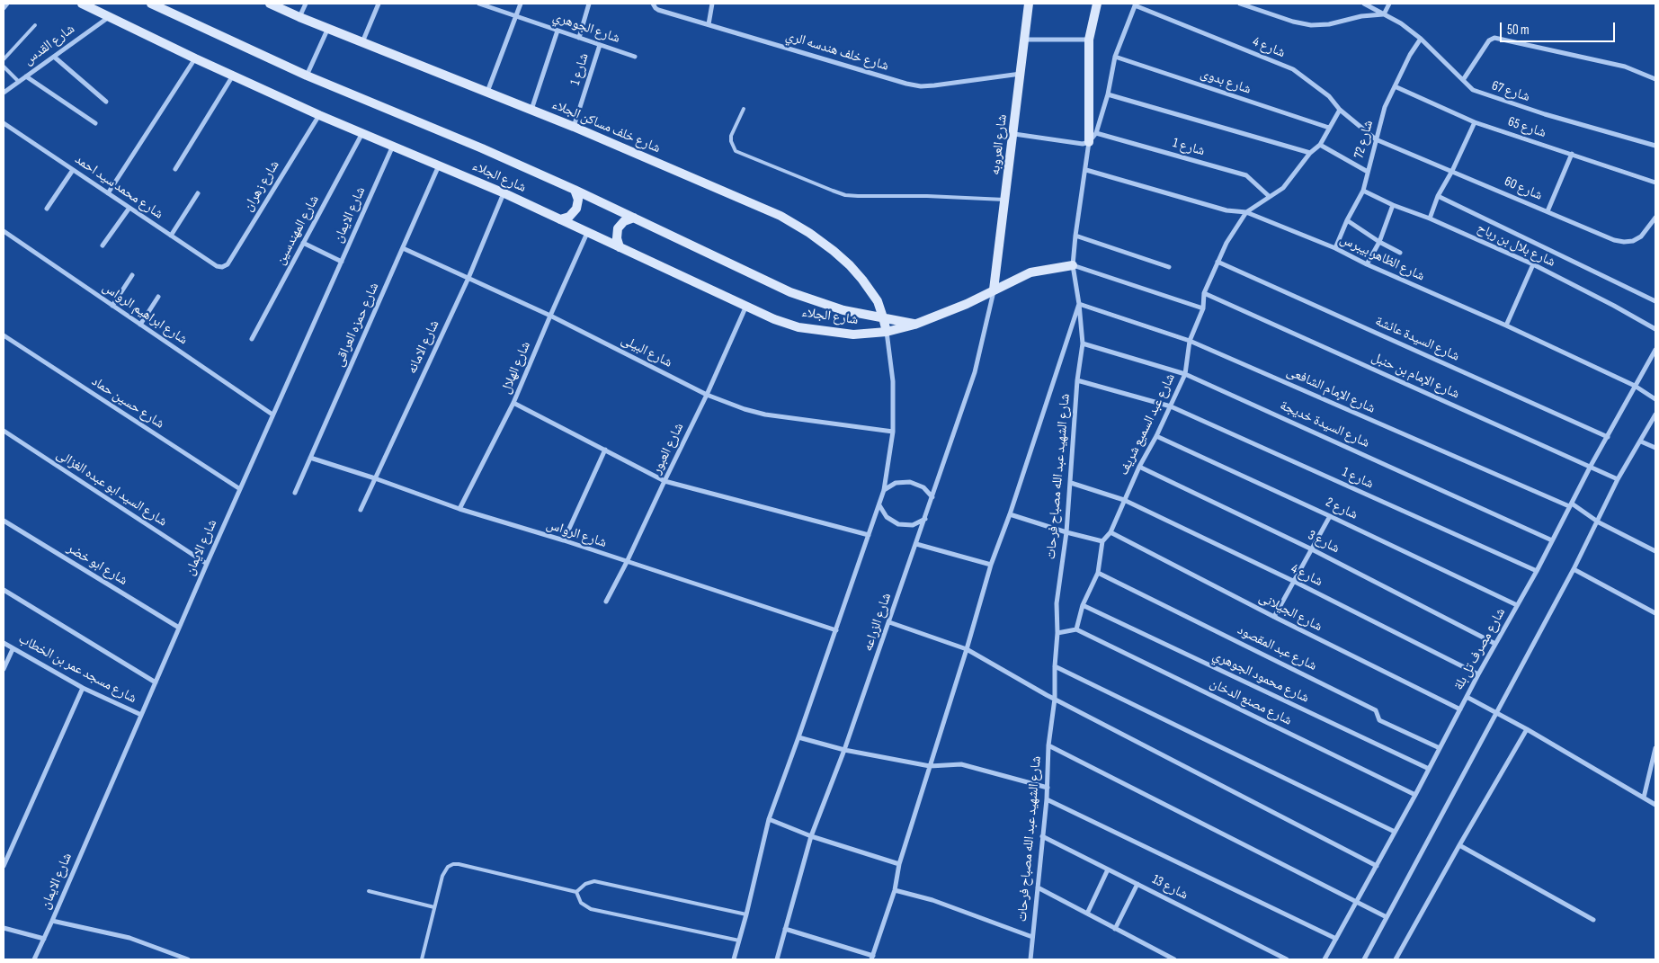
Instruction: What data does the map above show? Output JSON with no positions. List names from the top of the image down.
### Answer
{
  "streets": {
    "street": [
      "شارع الجوهري",
      "شارع القدس",
      "شارع 4",
      "شارع خلف هندسه الري",
      "شارع 1",
      "شارع بدوى",
      "شارع 67",
      "شارع خلف مساكن الجلاء",
      "شارع 65",
      "شارع 72",
      "شارع العروبه",
      "شارع الجلاء",
      "شارع زهران",
      "شارع محمد سيد احمد",
      "شارع 60",
      "شارع الايمان",
      "شارع المهندسين",
      "شارع بلال بن رباح",
      "شارع الظاهر بيبرس",
      "شارع ابراهيم الرواس",
      "شارع حمزه العراقى",
      "شارع السيدة عائشة",
      "شارع الامانه",
      "شارع البيلى",
      "شارع الهلال",
      "شارع الإمام بن حنبل",
      "شارع الإمام الشافعى",
      "شارع حسين حماد",
      "شارع عبد السميع شريف",
      "شارع السيدة خديجة",
      "شارع العبور",
      "شارع الشهيد عبد الله مصباح فرحات",
      "شارع السيد ابو عبده الغزالى",
      "شارع 2",
      "شارع الرواس",
      "شارع 3",
      "شارع ابو خضر",
      "شارع الجيلانى",
      "شارع الزراعه",
      "شارع عبد المقصود",
      "شارع مصرف تل بلة",
      "شارع مسجد عمر بن الخطاب",
      "شارع محمود الجوهري",
      "شارع مصنع الدخان",
      "شارع 13"
    ]
  },
  "crossings": [
    ["شارع الجوهري", "شارع 1"],
    ["شارع القدس", "شارع الجلاء"],
    ["شارع 4", "شارع 72"],
    ["شارع 4", "شارع 60"],
    ["شارع 4", "شارع عبد السميع شريف"],
    ["شارع 4", "شارع الشهيد عبد الله مصباح فرحات"],
    ["شارع 4", "شارع مصرف تل بلة"],
    ["شارع خلف هندسه الري", "شارع العروبه"],
    ["شارع 1", "شارع خلف مساكن الجلاء"],
    ["شارع 1", "شارع عبد السميع شريف"],
    ["شارع 1", "شارع الشهيد عبد الله مصباح فرحات"],
    ["شارع 1", "شارع مصرف تل بلة"],
    ["شارع بدوى", "شارع الشهيد عبد الله مصباح فرحات"],
    ["شارع 67", "شارع 72"],
    ["شارع خلف مساكن الجلاء", "شارع الجلاء"],
    ["شارع 65", "شارع 72"],
    ["شارع 72", "شارع 60"],
    ["شارع 72", "شارع بلال بن رباح"],
    ["شارع 72", "شارع الظاهر بيبرس"],
    ["شارع العروبه", "شارع الجلاء"],
    ["شارع العروبه", "شارع الزراعه"],
    ["شارع الجلاء", "شارع زهران"],
    ["شارع الجلاء", "شارع الايمان"],
    ["شارع الجلاء", "شارع المهندسين"],
    ["شارع الجلاء", "شارع حمزه العراقى"],
    ["شارع الجلاء", "شارع الامانه"],
    ["شارع الجلاء", "شارع الهلال"],
    ["شارع الجلاء", "شارع العبور"],
    ["شارع الجلاء", "شارع الشهيد عبد الله مصباح فرحات"],
    ["شارع الجلاء", "شارع الزراعه"],
    ["شارع زهران", "شارع محمد سيد احمد"],
    ["شارع الايمان", "شارع ابراهيم الرواس"],
    ["شارع الايمان", "شارع حسين حماد"],
    ["شارع الايمان", "شارع السيد ابو عبده الغزالى"],
    ["شارع الايمان", "شارع ابو خضر"],
    ["شارع الايمان", "شارع مسجد عمر بن الخطاب"],
    ["شارع الظاهر بيبرس", "شارع عبد السميع شريف"],
    ["شارع الظاهر بيبرس", "شارع الشهيد عبد الله مصباح فرحات"],
    ["شارع الظاهر بيبرس", "شارع مصرف تل بلة"],
    ["شارع حمزه العراقى", "شارع البيلى"],
    ["شارع حمزه العراقى", "شارع الرواس"],
    ["شارع السيدة عائشة", "شارع عبد السميع شريف"],
    ["شارع السيدة عائشة", "شارع مصرف تل بلة"],
    ["شارع الامانه", "شارع البيلى"],
    ["شارع الامانه", "شارع الرواس"],
    ["شارع البيلى", "شارع الهلال"],
    ["شارع البيلى", "شارع العبور"],
    ["شارع الهلال", "شارع الرواس"],
    ["شارع الإمام بن حنبل", "شارع عبد السميع شريف"],
    ["شارع الإمام بن حنبل", "شارع مصرف تل بلة"],
    ["شارع الإمام الشافعى", "شارع عبد السميع شريف"],
    ["شارع الإمام الشافعى", "شارع الشهيد عبد الله مصباح فرحات"],
    ["شارع الإمام الشافعى", "شارع مصرف تل بلة"],
    ["شارع عبد السميع شريف", "شارع السيدة خديجة"],
    ["شارع عبد السميع شريف", "شارع 2"],
    ["شارع عبد السميع شريف", "شارع 3"],
    ["شارع عبد السميع شريف", "شارع الجيلانى"],
    ["شارع السيدة خديجة", "شارع الشهيد عبد الله مصباح فرحات"],
    ["شارع السيدة خديجة", "شارع مصرف تل بلة"],
    ["شارع العبور", "شارع الرواس"],
    ["شارع الشهيد عبد الله مصباح فرحات", "شارع 13"],
    ["شارع 2", "شارع مصرف تل بلة"],
    ["شارع 3", "شارع مصرف تل بلة"],
    ["شارع الجيلانى", "شارع مصرف تل بلة"],
    ["شارع عبد المقصود", "شارع مصرف تل بلة"],
    ["شارع مصرف تل بلة", "شارع محمود الجوهري"],
    ["شارع مصرف تل بلة", "شارع مصنع الدخان"]
  ],
  "scale_bar": "50 m"
}
